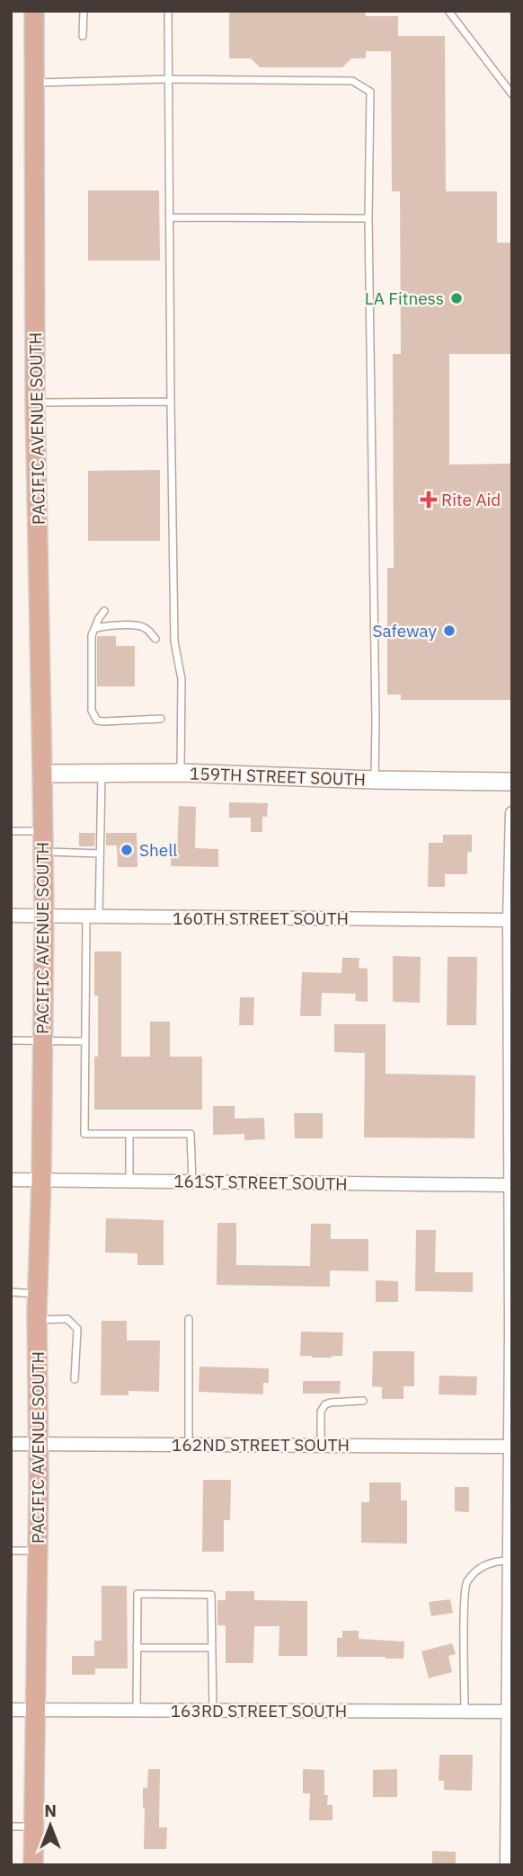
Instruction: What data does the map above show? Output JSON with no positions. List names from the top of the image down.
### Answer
{
  "streets": {
    "main road": ["PACIFIC AVENUE SOUTH"],
    "street": [
      "159TH STREET SOUTH",
      "160TH STREET SOUTH",
      "161ST STREET SOUTH",
      "162ND STREET SOUTH",
      "163RD STREET SOUTH"
    ]
  },
  "crossings": [
    ["PACIFIC AVENUE SOUTH", "159TH STREET SOUTH"],
    ["PACIFIC AVENUE SOUTH", "160TH STREET SOUTH"],
    ["PACIFIC AVENUE SOUTH", "161ST STREET SOUTH"],
    ["PACIFIC AVENUE SOUTH", "162ND STREET SOUTH"],
    ["PACIFIC AVENUE SOUTH", "163RD STREET SOUTH"]
  ],
  "places": {
    "other": ["LA Fitness", "Safeway", "Shell"],
    "health": ["Rite Aid"]
  },
  "north": "top"
}
